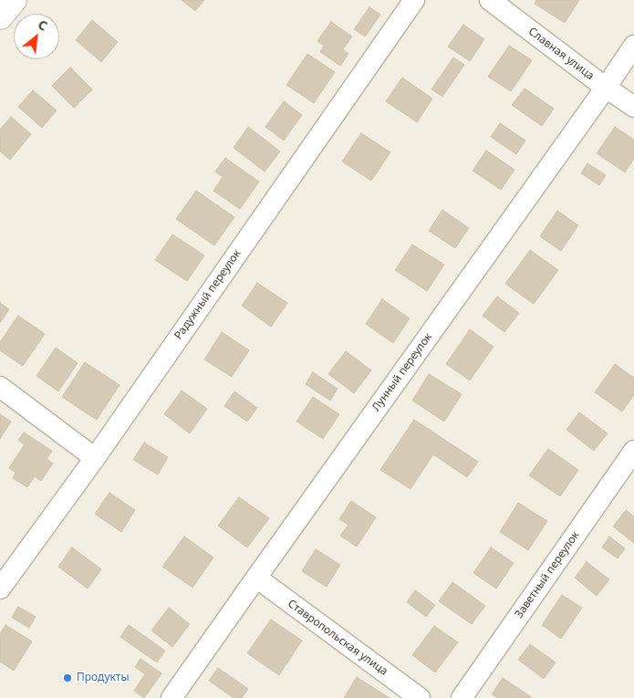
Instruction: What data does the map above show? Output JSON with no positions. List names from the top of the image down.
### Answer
{
  "streets": {
    "street": [
      "Славная улица",
      "Радужный переулок",
      "Лунный переулок",
      "Заветный переулок",
      "Ставропольская улица"
    ]
  },
  "crossings": [
    ["Славная улица", "Лунный переулок"],
    ["Лунный переулок", "Ставропольская улица"]
  ],
  "places": ["Продукты"],
  "north": "top right"
}
